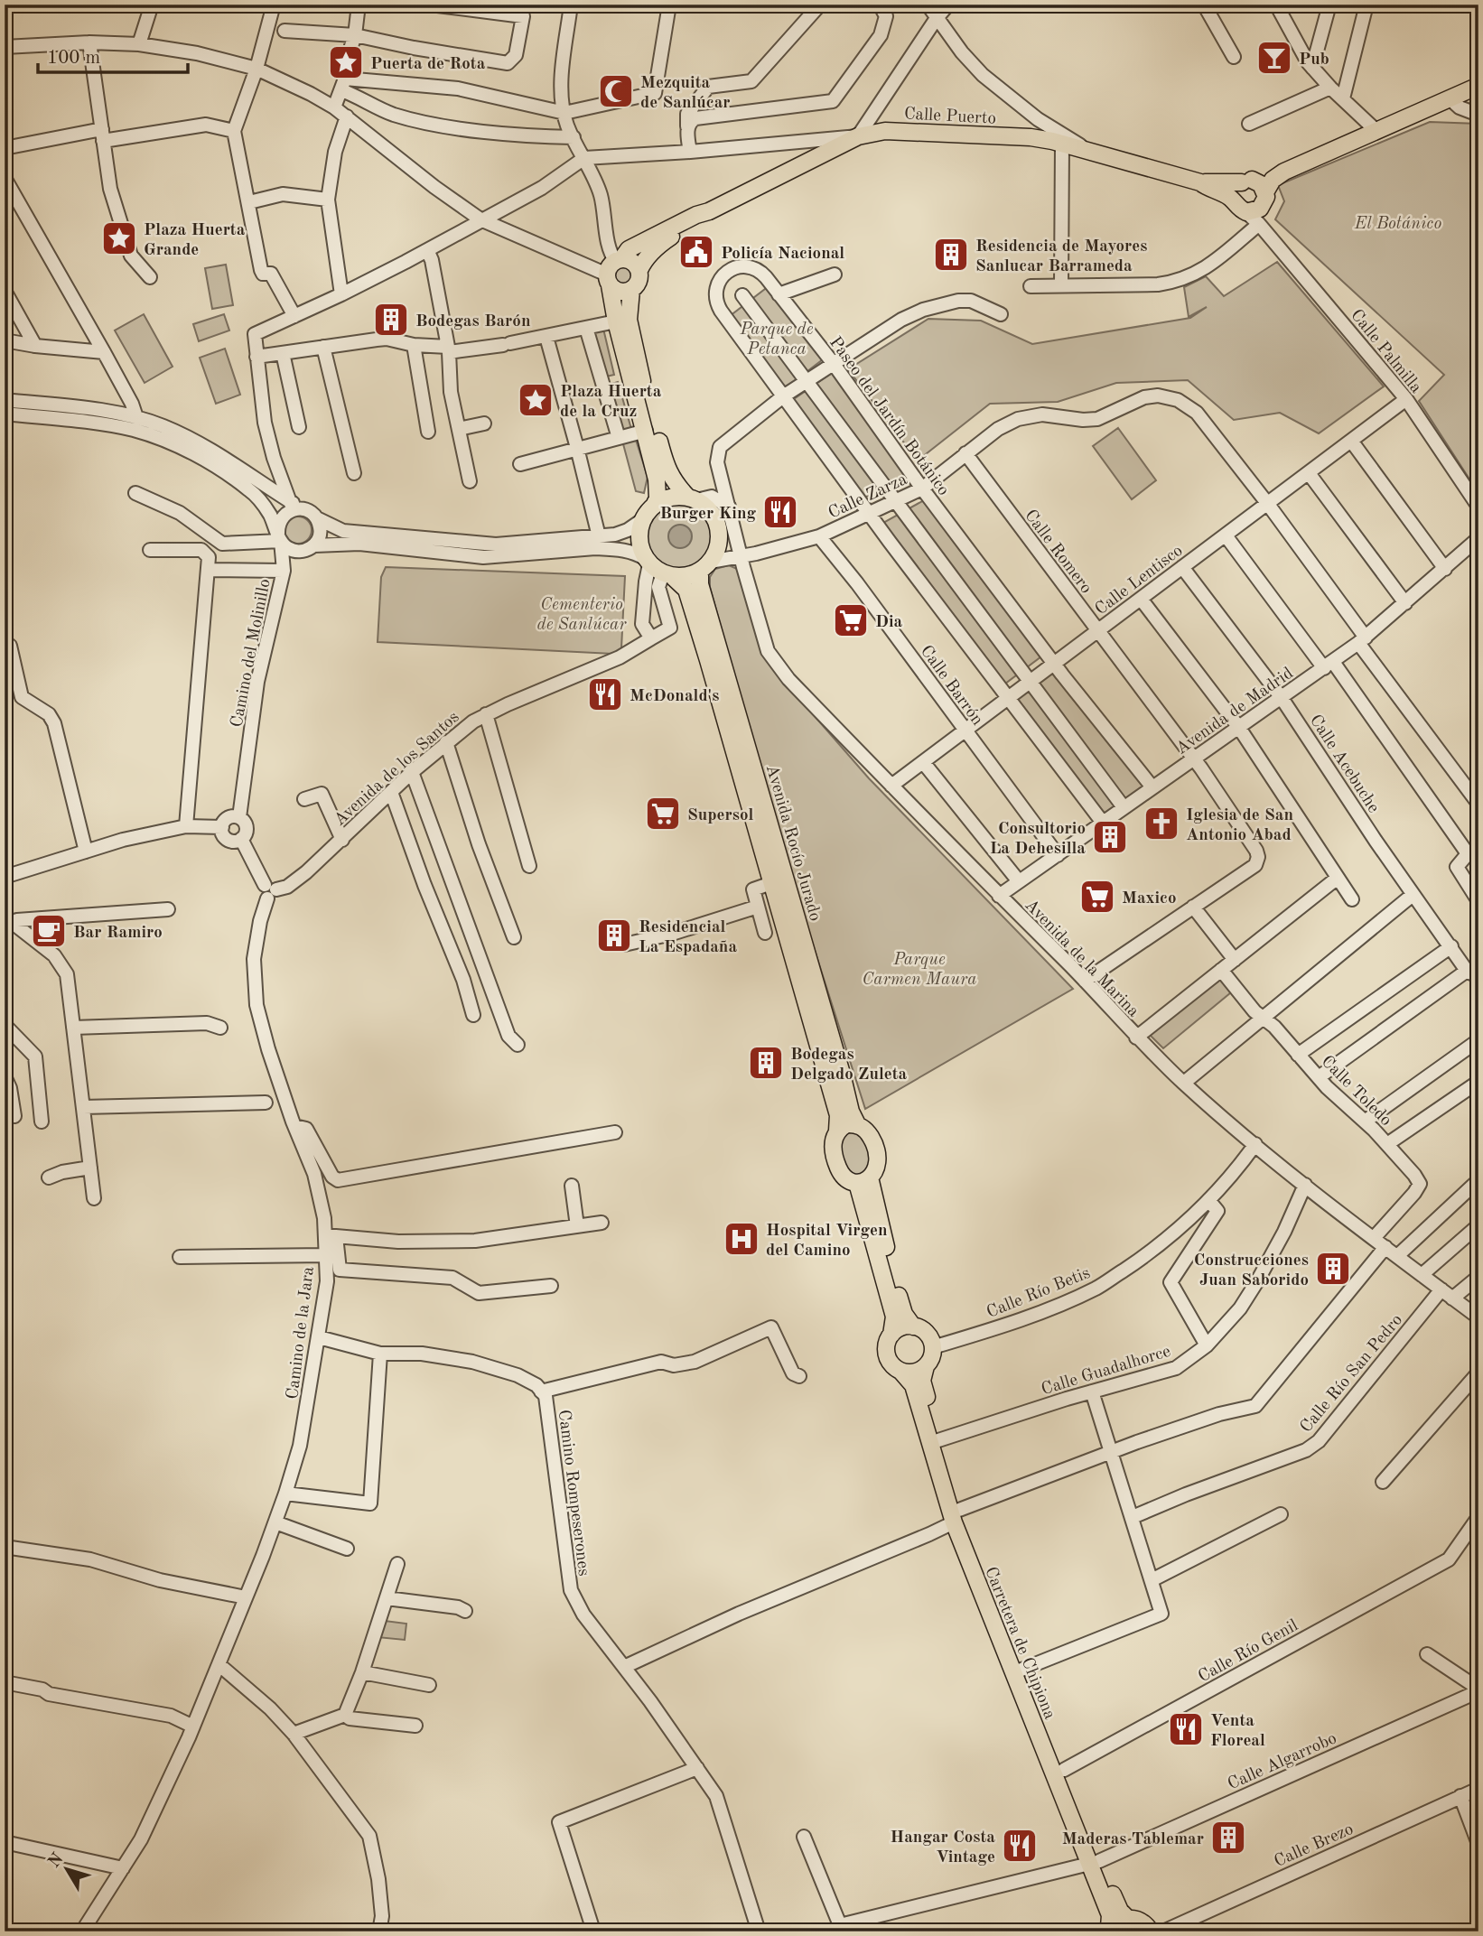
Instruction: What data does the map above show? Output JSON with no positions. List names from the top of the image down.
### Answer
{
  "streets": {
    "main road": ["Calle Puerto", "Avenida Rocío Jurado", "Carretera de Chipiona"],
    "street": [
      "Calle Palmilla",
      "Paseo del Jardín Botánico",
      "Calle Zarza",
      "Calle Romero",
      "Calle Lentisco",
      "Camino del Molinillo",
      "Calle Barrón",
      "Avenida de Madrid",
      "Calle Acebuche",
      "Avenida de los Santos",
      "Avenida de la Marina",
      "Calle Toledo",
      "Calle Río Betis",
      "Camino de la Jara",
      "Calle Guadalhorce",
      "Calle Río San Pedro",
      "Camino Rompeserones",
      "Calle Río Genil",
      "Calle Algarrobo",
      "Calle Brezo"
    ]
  },
  "crossings": [
    ["Calle Puerto", "Calle Palmilla"],
    ["Calle Palmilla", "Calle Lentisco"],
    ["Paseo del Jardín Botánico", "Calle Zarza"],
    ["Paseo del Jardín Botánico", "Calle Lentisco"],
    ["Paseo del Jardín Botánico", "Avenida de Madrid"],
    ["Paseo del Jardín Botánico", "Avenida de la Marina"],
    ["Calle Zarza", "Calle Romero"],
    ["Calle Zarza", "Calle Lentisco"],
    ["Calle Zarza", "Calle Barrón"],
    ["Calle Zarza", "Avenida de Madrid"],
    ["Calle Zarza", "Avenida Rocío Jurado"],
    ["Calle Zarza", "Avenida de la Marina"],
    ["Calle Romero", "Calle Lentisco"],
    ["Calle Romero", "Avenida de Madrid"],
    ["Calle Lentisco", "Calle Barrón"],
    ["Calle Lentisco", "Calle Acebuche"],
    ["Calle Lentisco", "Avenida de la Marina"],
    ["Calle Barrón", "Avenida de Madrid"],
    ["Avenida de Madrid", "Calle Acebuche"],
    ["Avenida de Madrid", "Avenida de la Marina"],
    ["Avenida de los Santos", "Camino de la Jara"],
    ["Avenida de la Marina", "Calle Toledo"],
    ["Avenida de la Marina", "Calle Río Betis"],
    ["Avenida de la Marina", "Calle Guadalhorce"],
    ["Avenida de la Marina", "Calle Río San Pedro"],
    ["Calle Río Betis", "Carretera de Chipiona"],
    ["Camino de la Jara", "Camino Rompeserones"],
    ["Calle Guadalhorce", "Carretera de Chipiona"],
    ["Carretera de Chipiona", "Calle Río Genil"],
    ["Carretera de Chipiona", "Calle Algarrobo"]
  ],
  "parks": [
    "El Botánico",
    "Parque de Petanca",
    "Cementerio de Sanlúcar",
    "Parque Carmen Maura"
  ],
  "places": {
    "bar": ["Pub"],
    "place": ["Puerta de Rota", "Plaza Huerta Grande", "Plaza Huerta de la Cruz"],
    "mosque": ["Mezquita de Sanlúcar"],
    "public building": ["Policía Nacional"],
    "building": [
      "Residencia de Mayores Sanlucar Barrameda",
      "Bodegas Barón",
      "Consultorio La Dehesilla",
      "Residencial La Espadaña",
      "Bodegas Delgado Zuleta",
      "Construcciones Juan Saborido",
      "Maderas Tablemar"
    ],
    "restaurant": [
      "Burger King",
      "McDonald's",
      "Venta Floreal",
      "Hangar Costa Vintage"
    ],
    "supermarket": ["Dia", "Supersol", "Maxico"],
    "church": ["Iglesia de San Antonio Abad"],
    "cafe": ["Bar Ramiro"],
    "hospital": ["Hospital Virgen del Camino"]
  },
  "scale_bar": "100 m",
  "north": "top left"
}
